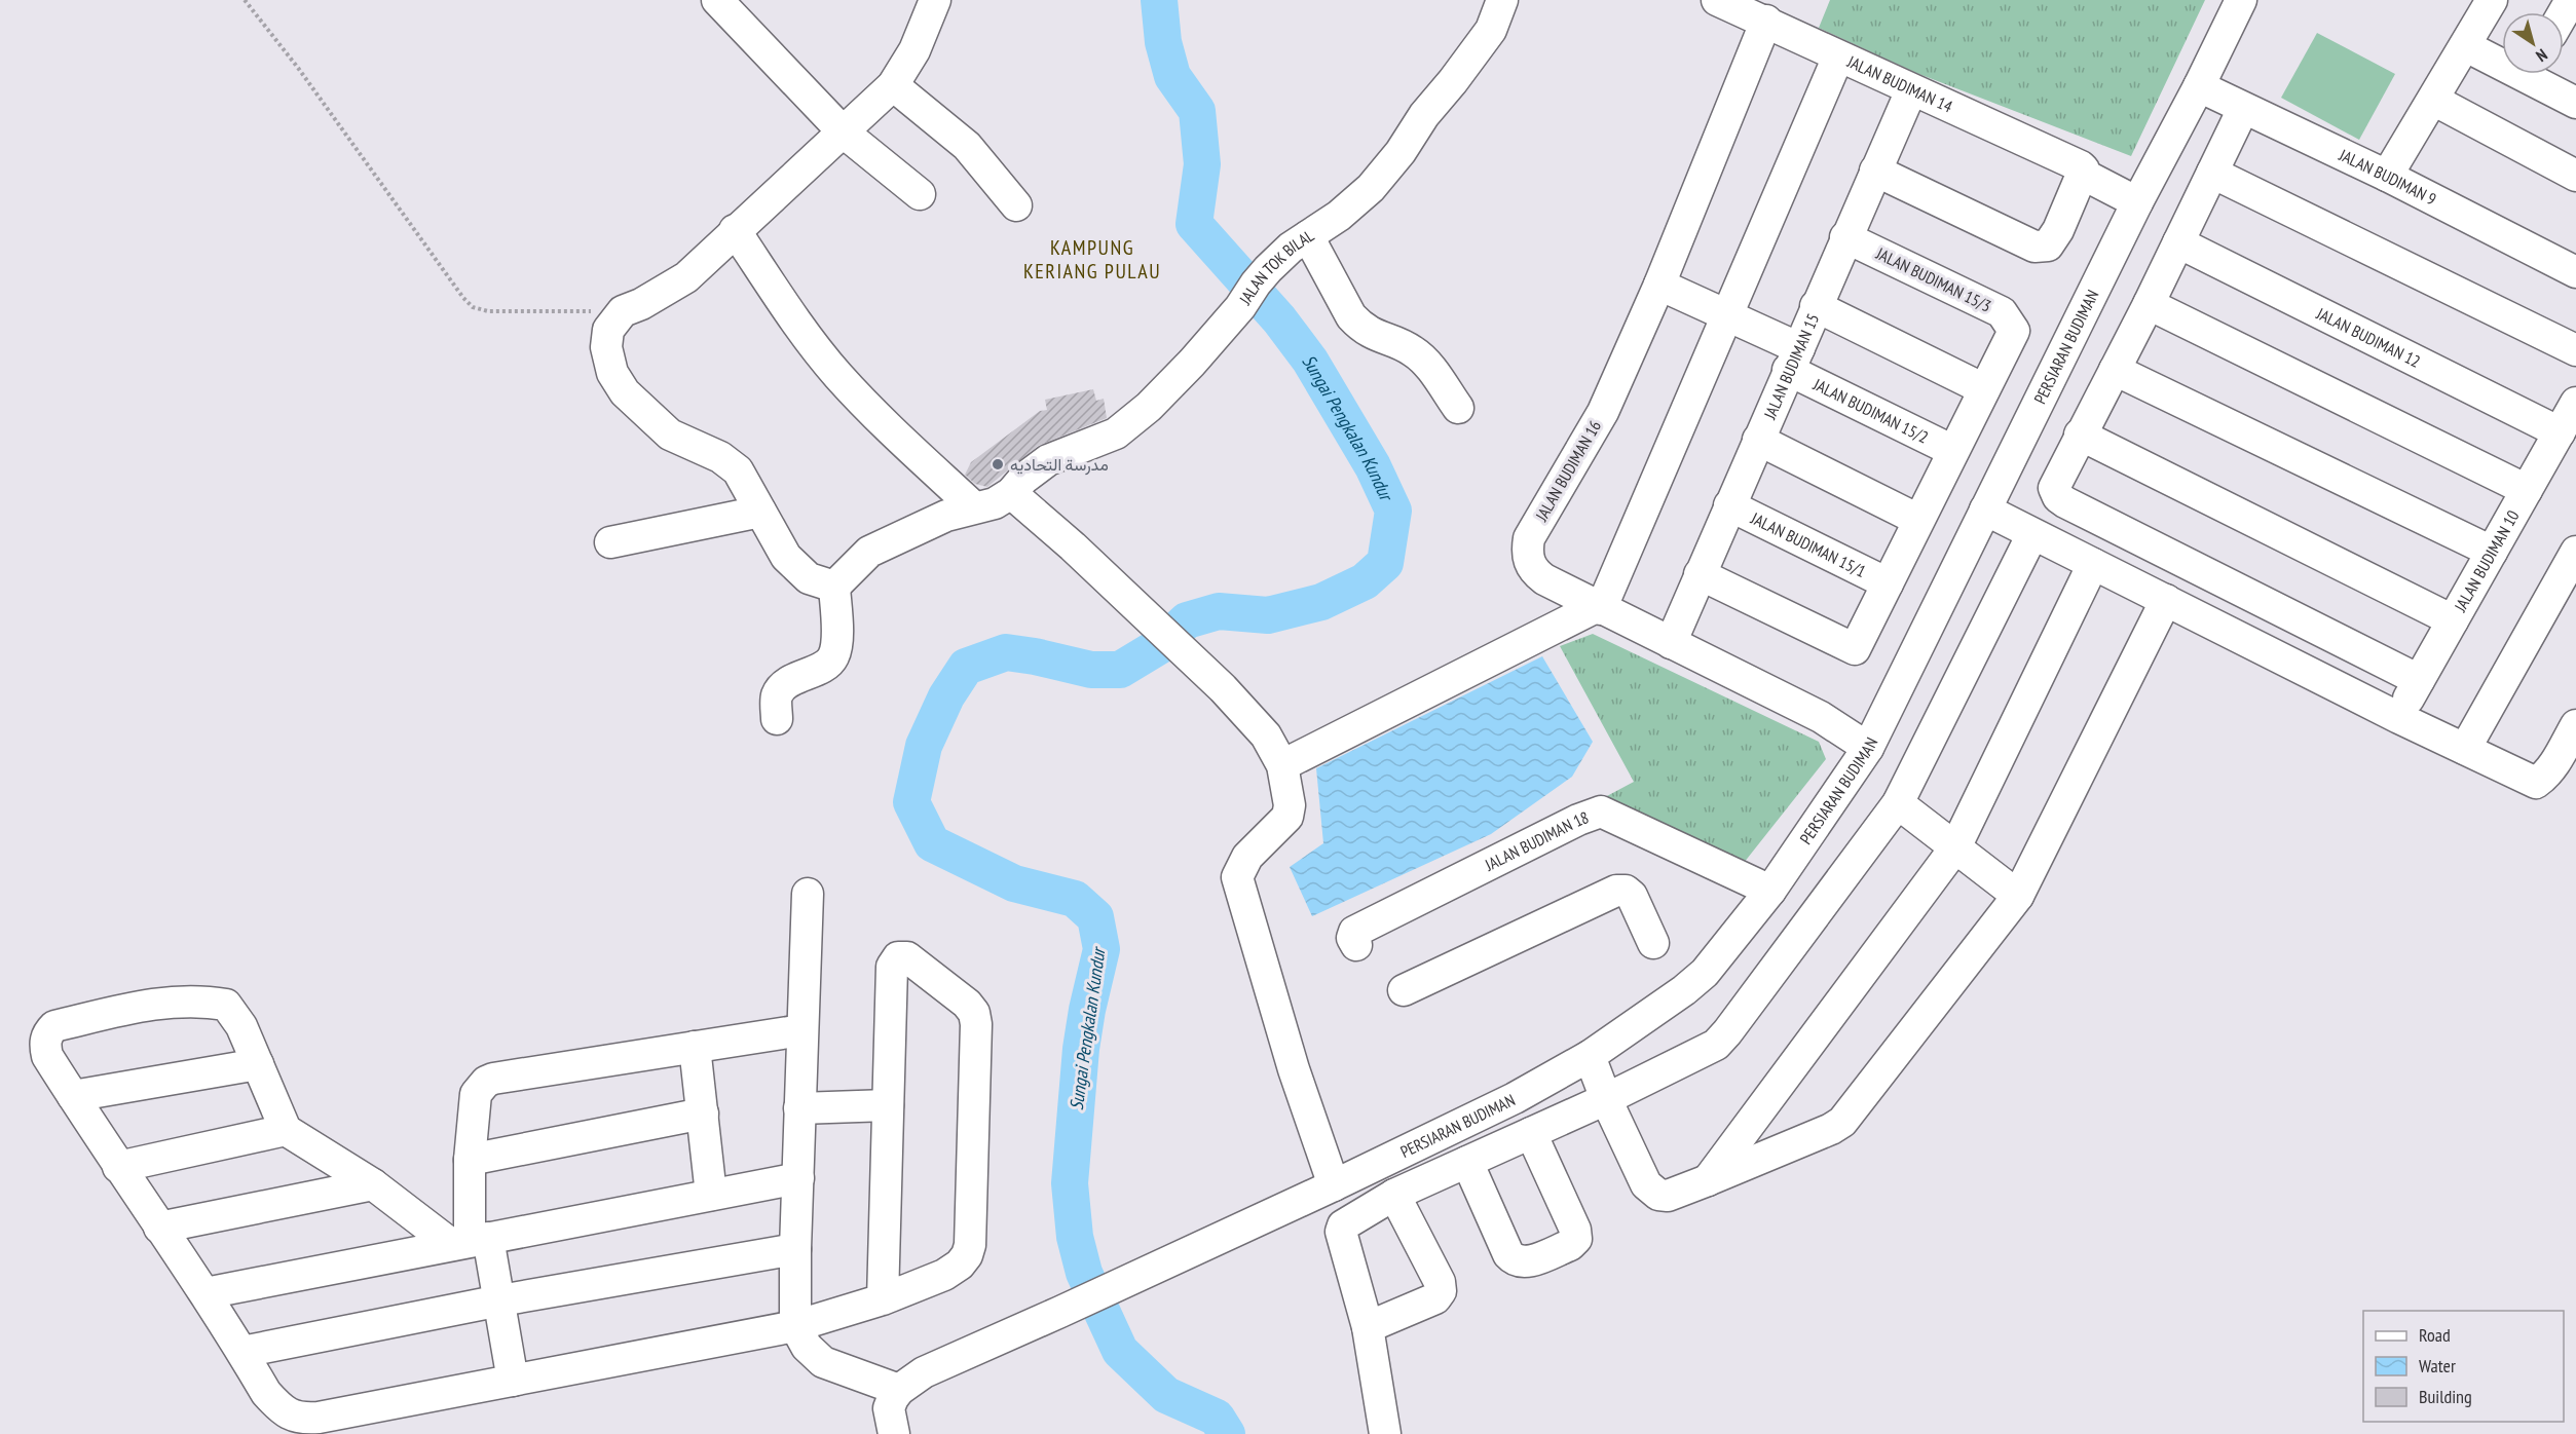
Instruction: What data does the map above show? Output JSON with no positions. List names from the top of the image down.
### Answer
{
  "streets": {
    "street": [
      "JALAN BUDIMAN 14",
      "JALAN BUDIMAN 9",
      "JALAN TOK BILAL",
      "JALAN BUDIMAN 15/3",
      "JALAN BUDIMAN 12",
      "PERSIARAN BUDIMAN",
      "JALAN BUDIMAN 15",
      "JALAN BUDIMAN 15/2",
      "JALAN BUDIMAN 16",
      "JALAN BUDIMAN 15/1",
      "JALAN BUDIMAN 10",
      "JALAN BUDIMAN 18"
    ]
  },
  "crossings": [
    ["JALAN BUDIMAN 14", "PERSIARAN BUDIMAN"],
    ["JALAN BUDIMAN 14", "JALAN BUDIMAN 15"],
    ["JALAN BUDIMAN 14", "JALAN BUDIMAN 16"],
    ["JALAN BUDIMAN 9", "PERSIARAN BUDIMAN"],
    ["JALAN BUDIMAN 15/3", "JALAN BUDIMAN 15"],
    ["JALAN BUDIMAN 12", "JALAN BUDIMAN 10"],
    ["PERSIARAN BUDIMAN", "JALAN BUDIMAN 16"],
    ["PERSIARAN BUDIMAN", "JALAN BUDIMAN 18"],
    ["JALAN BUDIMAN 15", "JALAN BUDIMAN 15/2"],
    ["JALAN BUDIMAN 15", "JALAN BUDIMAN 16"],
    ["JALAN BUDIMAN 15", "JALAN BUDIMAN 15/1"],
    ["JALAN BUDIMAN 15/2", "JALAN BUDIMAN 16"]
  ],
  "districts": ["KAMPUNG KERIANG PULAU"],
  "water": ["Sungai Pengkalan Kundur"],
  "places": ["مدرسة التحاديه"],
  "legend": ["Road", "Water", "Building"],
  "north": "bottom right"
}
